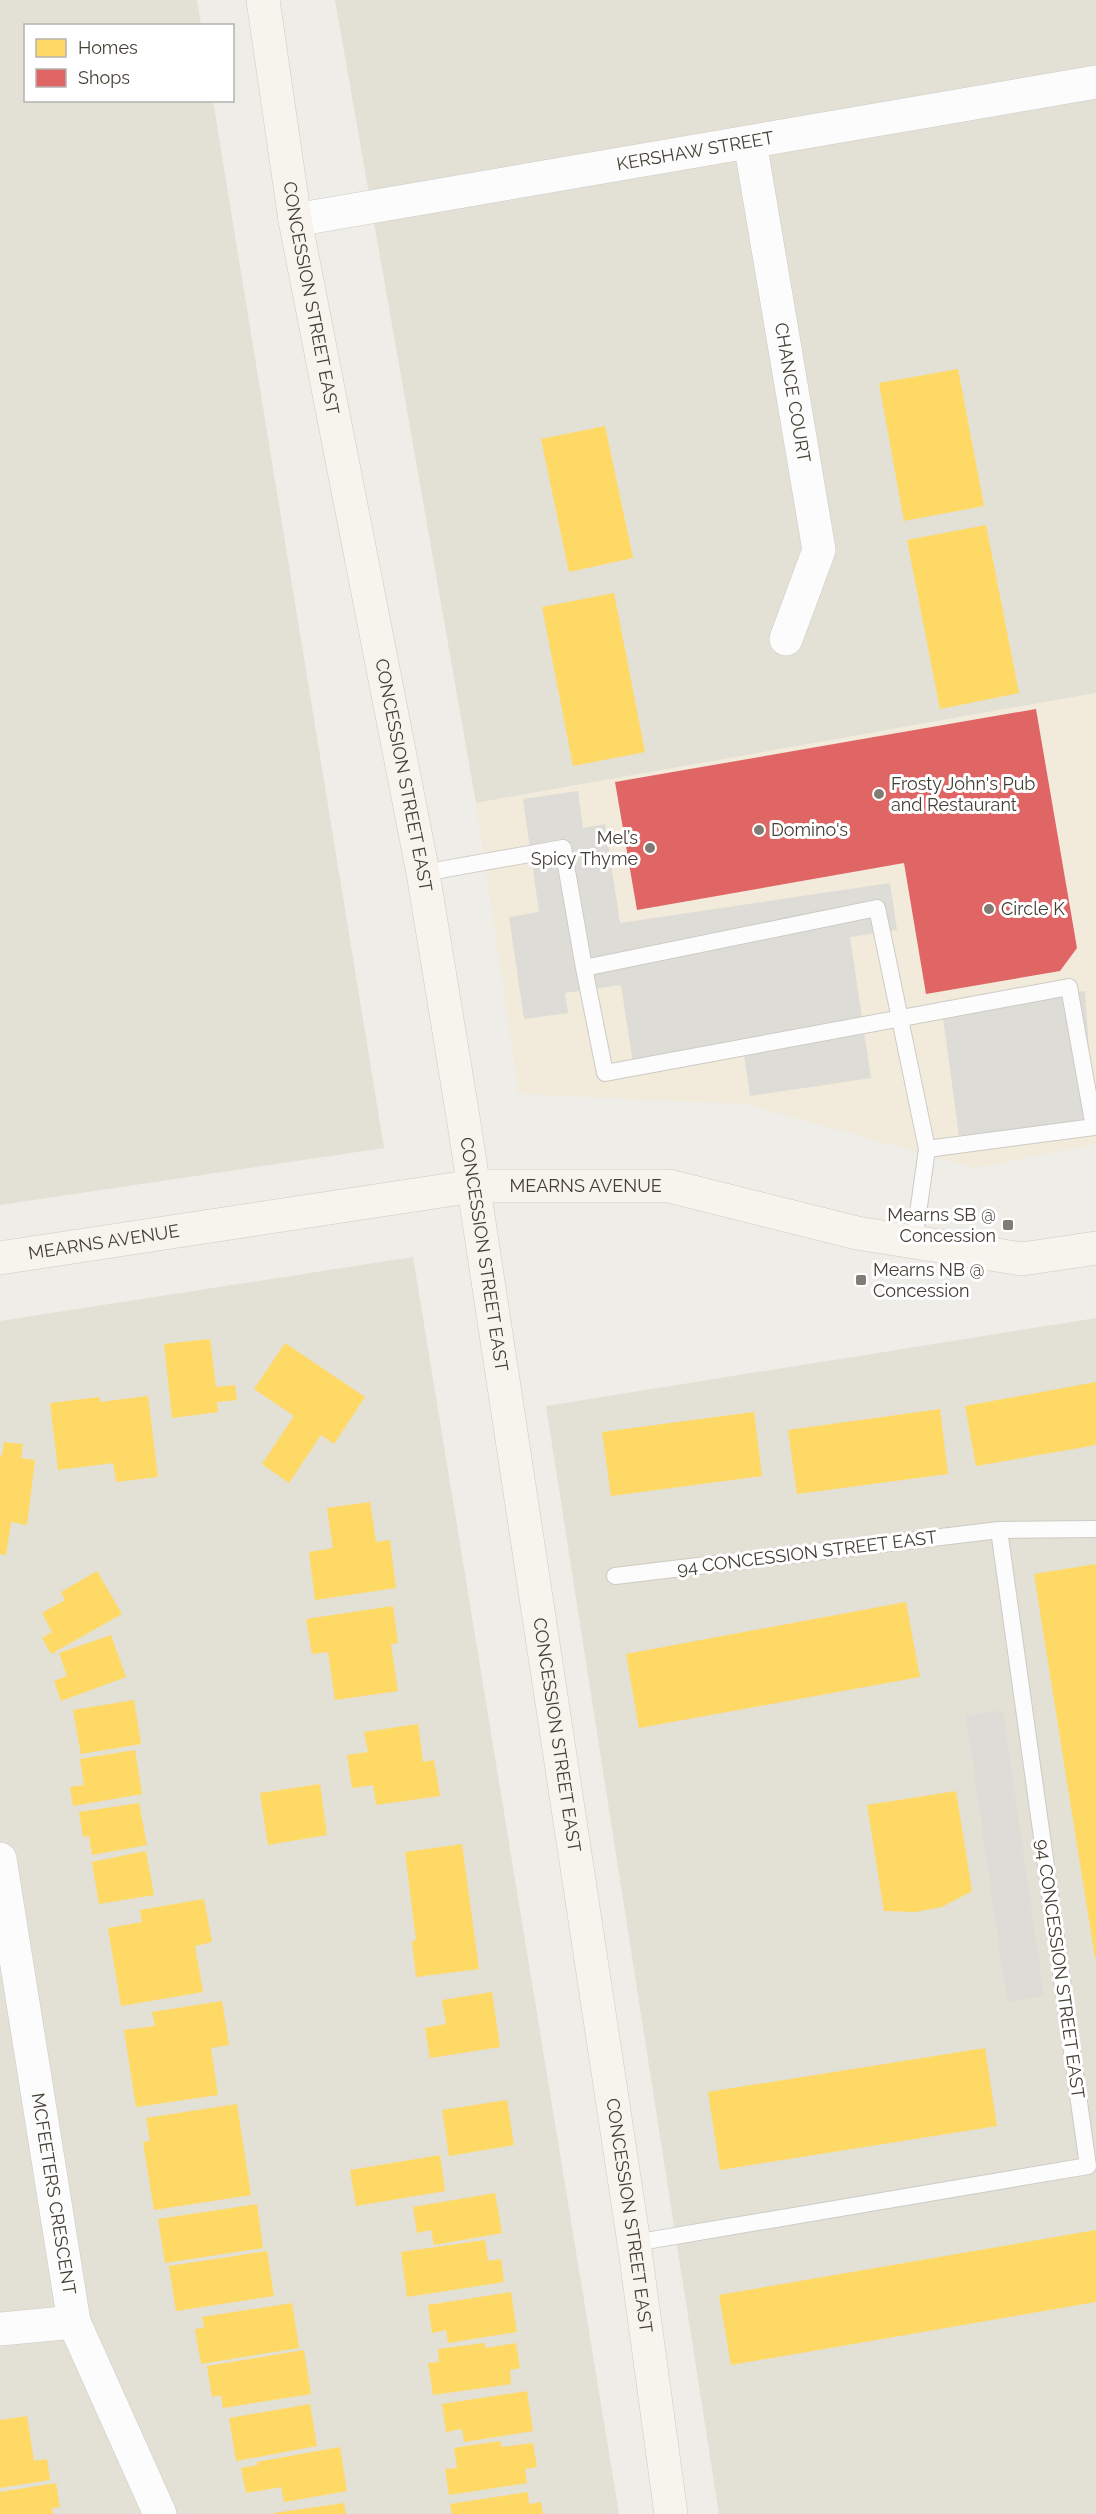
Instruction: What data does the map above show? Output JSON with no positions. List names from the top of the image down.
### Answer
{
  "streets": {
    "street": [
      "KERSHAW STREET",
      "CONCESSION STREET EAST",
      "CHANCE COURT",
      "MEARNS AVENUE",
      "MCFEETERS CRESCENT"
    ],
    "lane": ["94 CONCESSION STREET EAST"]
  },
  "crossings": [
    ["KERSHAW STREET", "CONCESSION STREET EAST"],
    ["KERSHAW STREET", "CHANCE COURT"],
    ["CONCESSION STREET EAST", "MEARNS AVENUE"],
    ["CONCESSION STREET EAST", "94 CONCESSION STREET EAST"]
  ],
  "places": {
    "other": [
      "Frosty John's Pub and Restaurant",
      "Domino's",
      "Mel’s Spicy Thyme",
      "Circle K"
    ],
    "transit": ["Mearns SB @ Concession", "Mearns NB @ Concession"]
  },
  "legend": ["Homes", "Shops"]
}
